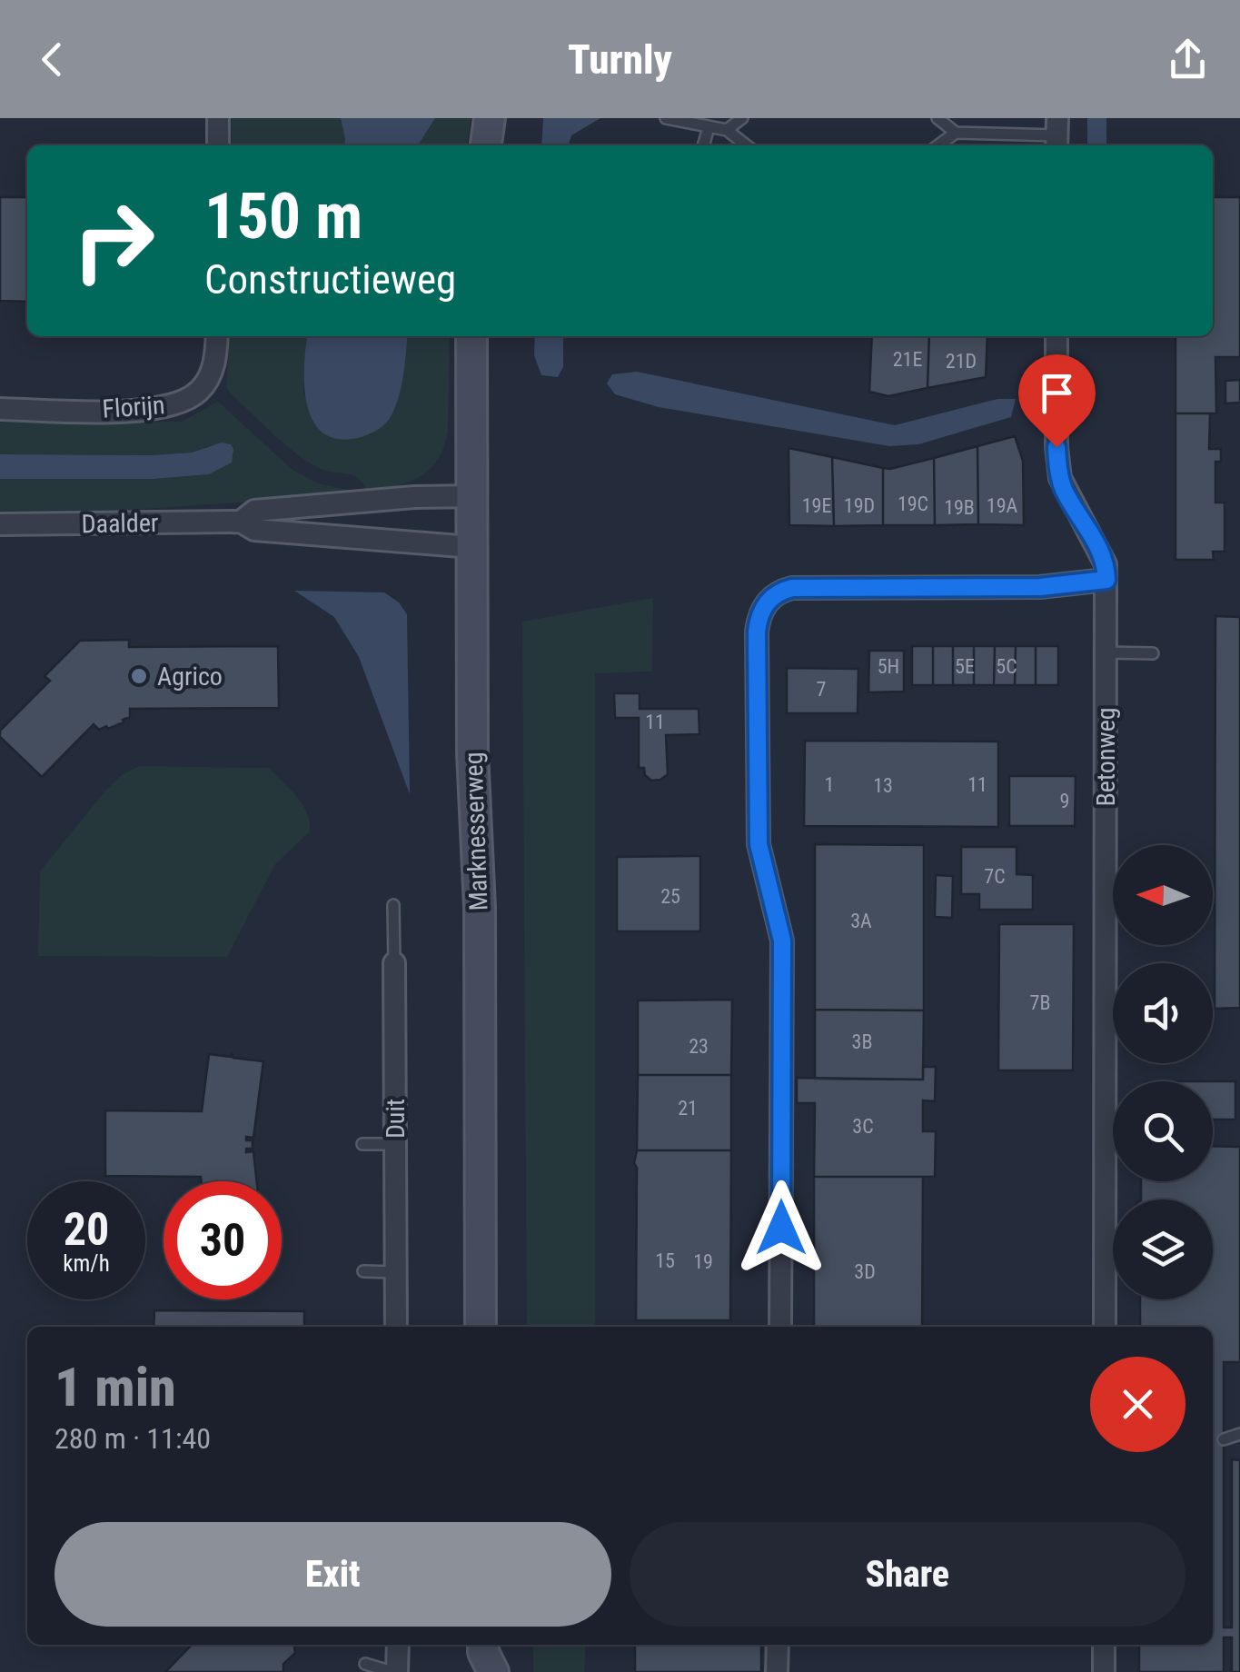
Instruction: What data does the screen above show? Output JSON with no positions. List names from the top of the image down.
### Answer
{
  "streets": {
    "main road": ["Marknesserweg"],
    "street": [
      "Florijn",
      "Daalder",
      "Betonweg",
      "Duit"
    ]
  },
  "crossings": [
    ["Daalder", "Marknesserweg"]
  ],
  "places": ["Agrico"],
  "house_numbers": [
    "21E",
    "21D",
    "19C",
    "19E",
    "19D",
    "19A",
    "19B",
    "5H",
    "5E",
    "5C",
    "7",
    "11",
    "1",
    "11",
    "13",
    "9",
    "7C",
    "25",
    "3A",
    "7B",
    "3B",
    "23",
    "21",
    "3C",
    "15",
    "19",
    "3D"
  ],
  "north": "left",
  "page": {
    "header": "Turnly",
    "turn": ["150 m", "Constructieweg"],
    "speed": "20 km/h",
    "limit": "30",
    "heading": ["1 min", "280 m · 11:40"],
    "buttons": ["Exit", "Share"]
  }
}
